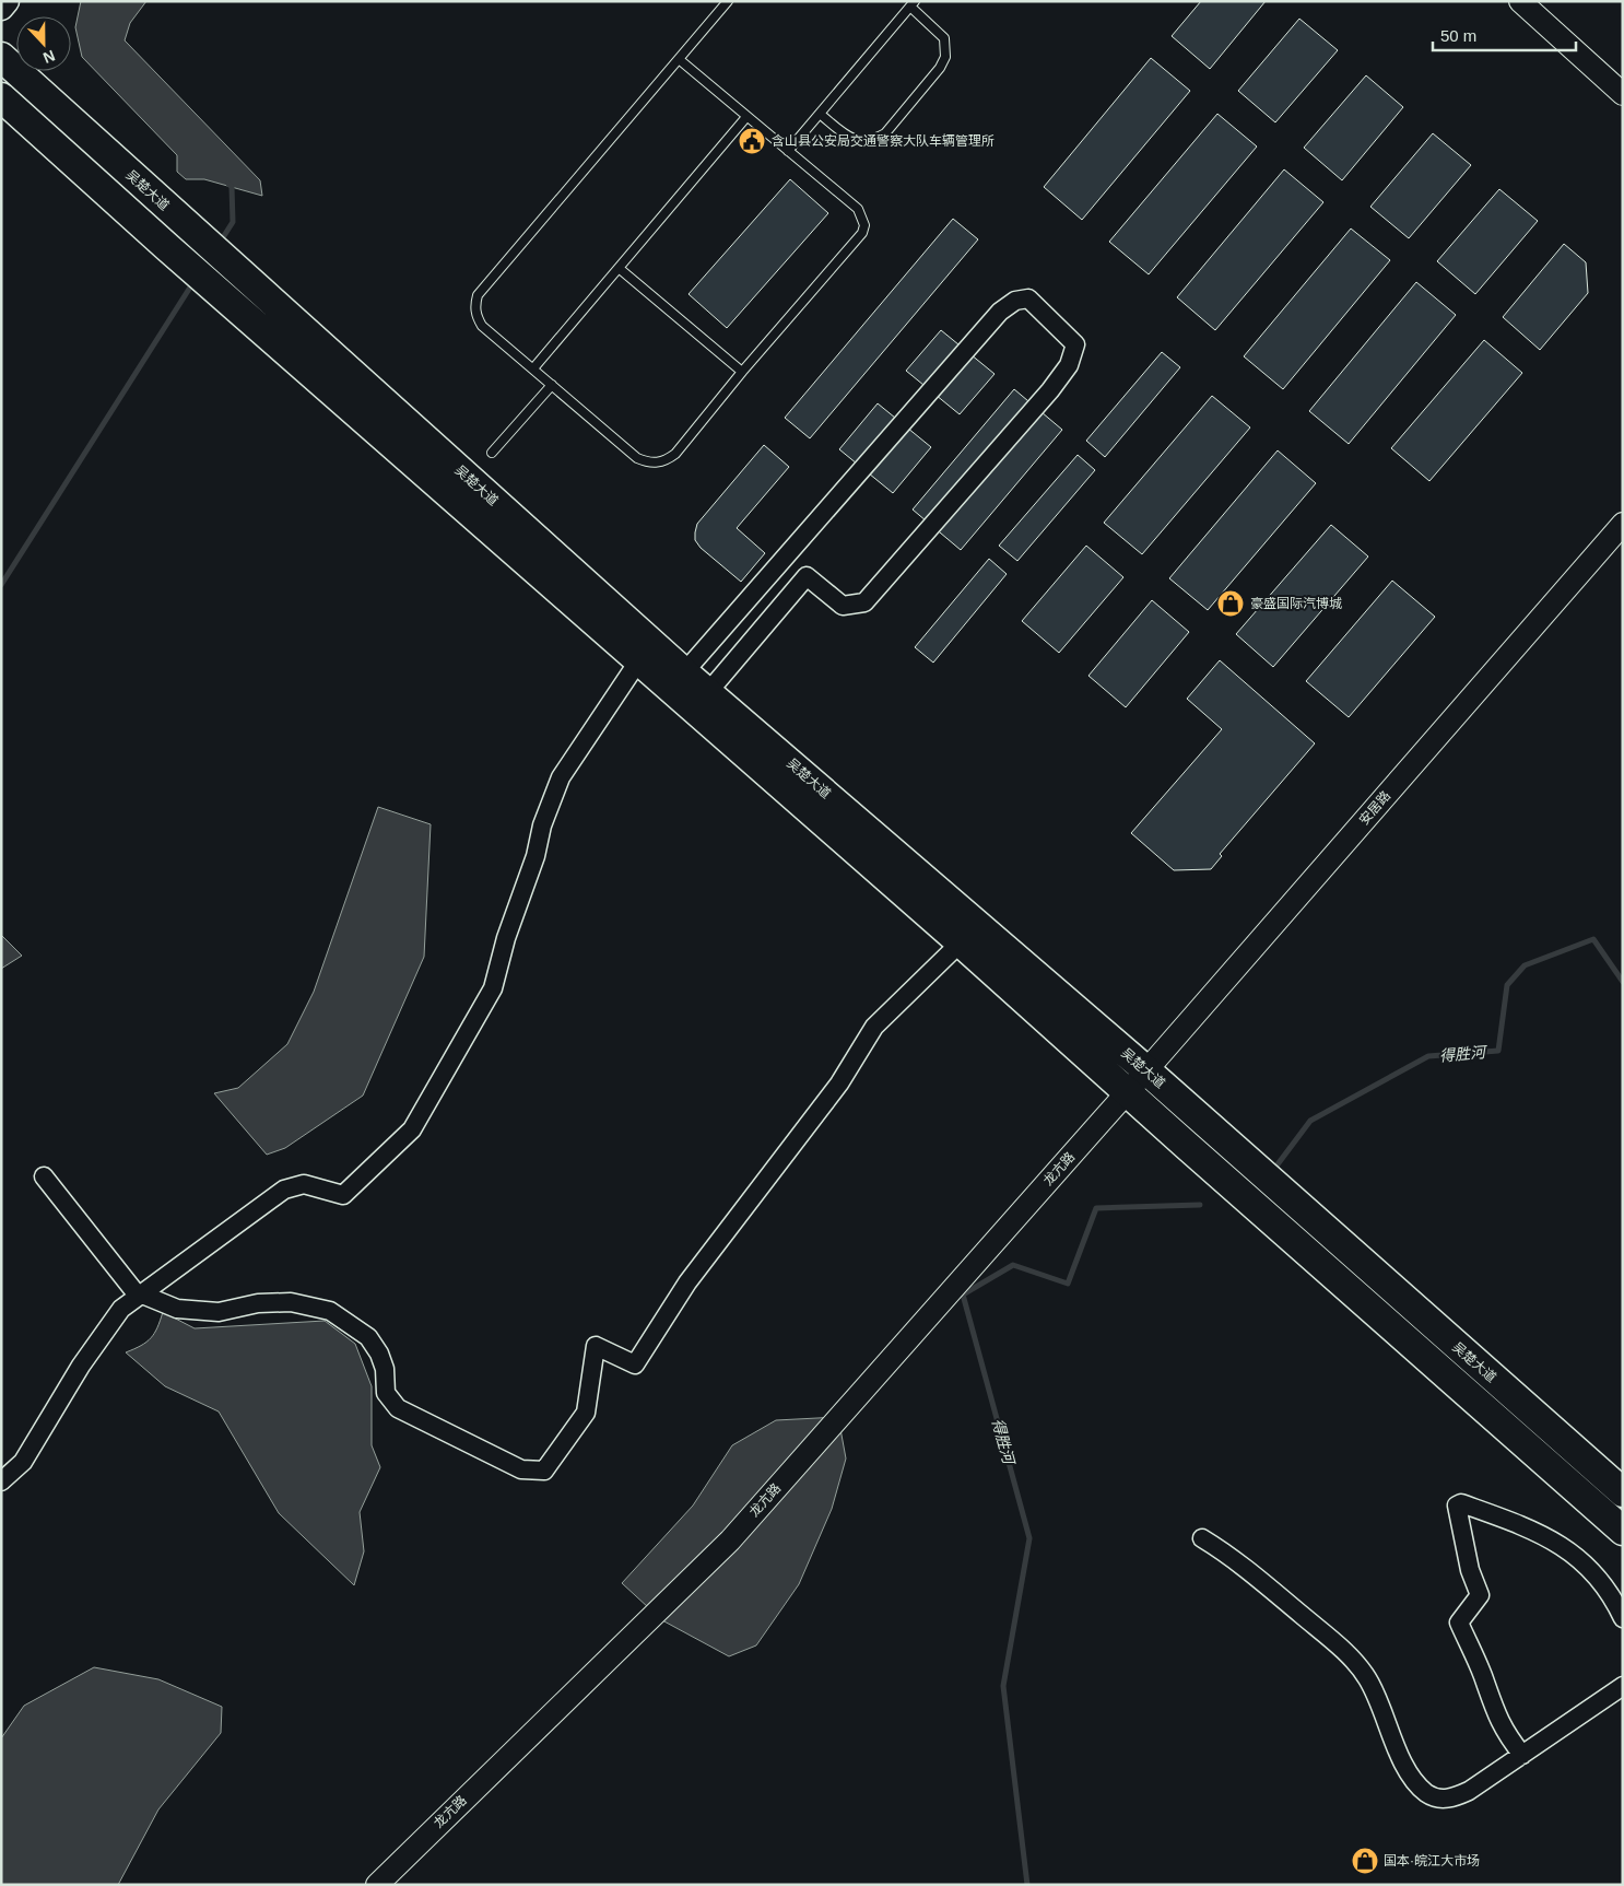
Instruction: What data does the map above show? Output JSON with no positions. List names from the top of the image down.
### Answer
{
  "streets": {
    "highway": ["吴楚大道"],
    "street": ["安居路", "龙亢路"]
  },
  "crossings": [
    ["吴楚大道", "安居路"],
    ["吴楚大道", "龙亢路"],
    ["安居路", "龙亢路"]
  ],
  "water": ["得胜河"],
  "places": {
    "public building": ["含山县公安局交通警察大队车辆管理所"],
    "shop": ["豪盛国际汽博城", "国本·皖江大市场"]
  },
  "scale_bar": "50 m",
  "north": "bottom"
}
